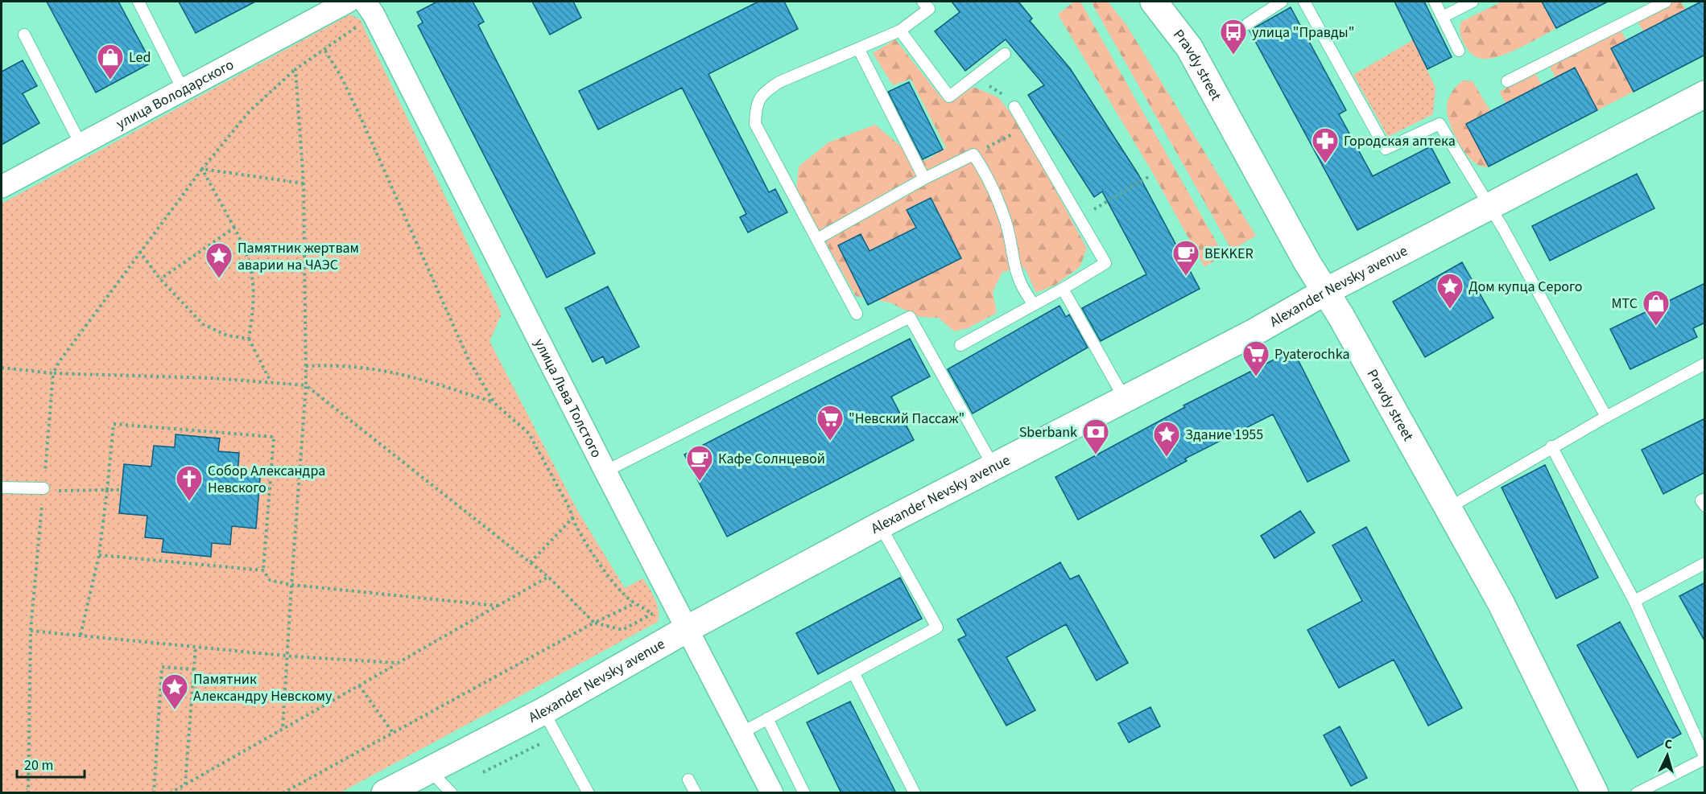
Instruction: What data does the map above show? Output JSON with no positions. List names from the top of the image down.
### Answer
{
  "streets": {
    "main road": ["Pravdy street", "Alexander Nevsky avenue"],
    "street": ["улица Володарского", "улица Льва Толстого"]
  },
  "crossings": [
    ["Pravdy street", "Alexander Nevsky avenue"],
    ["Alexander Nevsky avenue", "улица Льва Толстого"]
  ],
  "places": {
    "bus stop": ["улица \"Правды\""],
    "shop": ["Led", "МТС"],
    "pharmacy": ["Городская аптека"],
    "cafe": ["BEKKER", "Кафе Солнцевой"],
    "place": [
      "Памятник жертвам аварии на ЧАЭС",
      "Дом купца Серого",
      "Здание 1955",
      "Памятник Александру Невскому"
    ],
    "supermarket": ["Pyaterochka", "\"Невский Пассаж\""],
    "bank": ["Sberbank"],
    "church": ["Собор Александра Невского"]
  },
  "scale_bar": "20 m",
  "north": "top"
}
